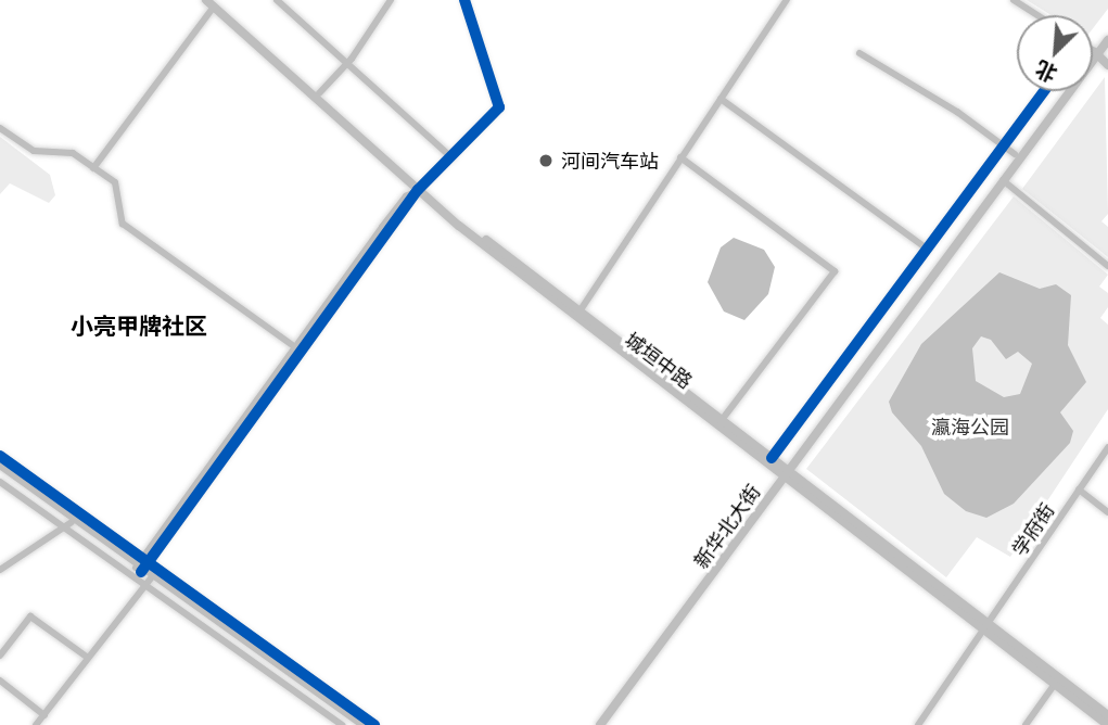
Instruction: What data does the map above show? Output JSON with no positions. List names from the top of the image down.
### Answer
{
  "streets": {
    "main road": ["城垣中路", "新华北大街"],
    "street": ["学府街"]
  },
  "crossings": [
    ["城垣中路", "新华北大街"],
    ["城垣中路", "学府街"]
  ],
  "districts": ["小亮甲牌社区"],
  "parks": ["瀛海公园"],
  "places": ["河间汽车站"],
  "north": "bottom left"
}
